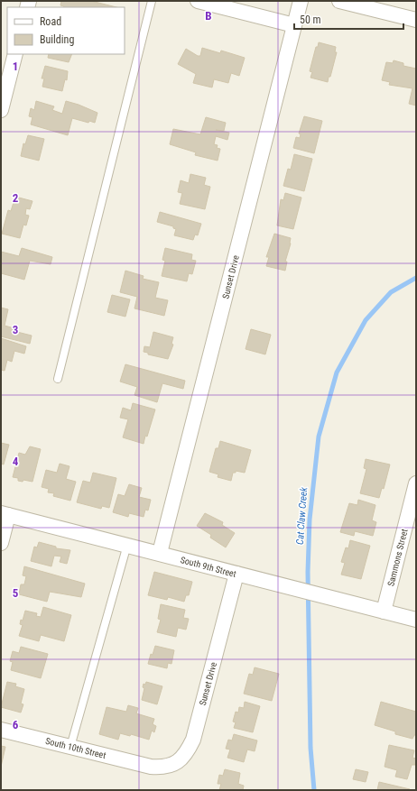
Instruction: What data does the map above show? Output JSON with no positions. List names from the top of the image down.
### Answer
{
  "streets": {
    "street": [
      "Sunset Drive",
      "Sammons Street",
      "South 9th Street",
      "South 10th Street"
    ]
  },
  "crossings": [
    ["Sunset Drive", "South 9th Street"],
    ["Sunset Drive", "South 10th Street"],
    ["Sammons Street", "South 9th Street"]
  ],
  "water": ["Cat Claw Creek"],
  "legend": ["Road", "Building"],
  "scale_bar": "50 m",
  "grid": {
    "columns": ["B"],
    "rows": [
      "1",
      "2",
      "3",
      "4",
      "5",
      "6"
    ]
  }
}
